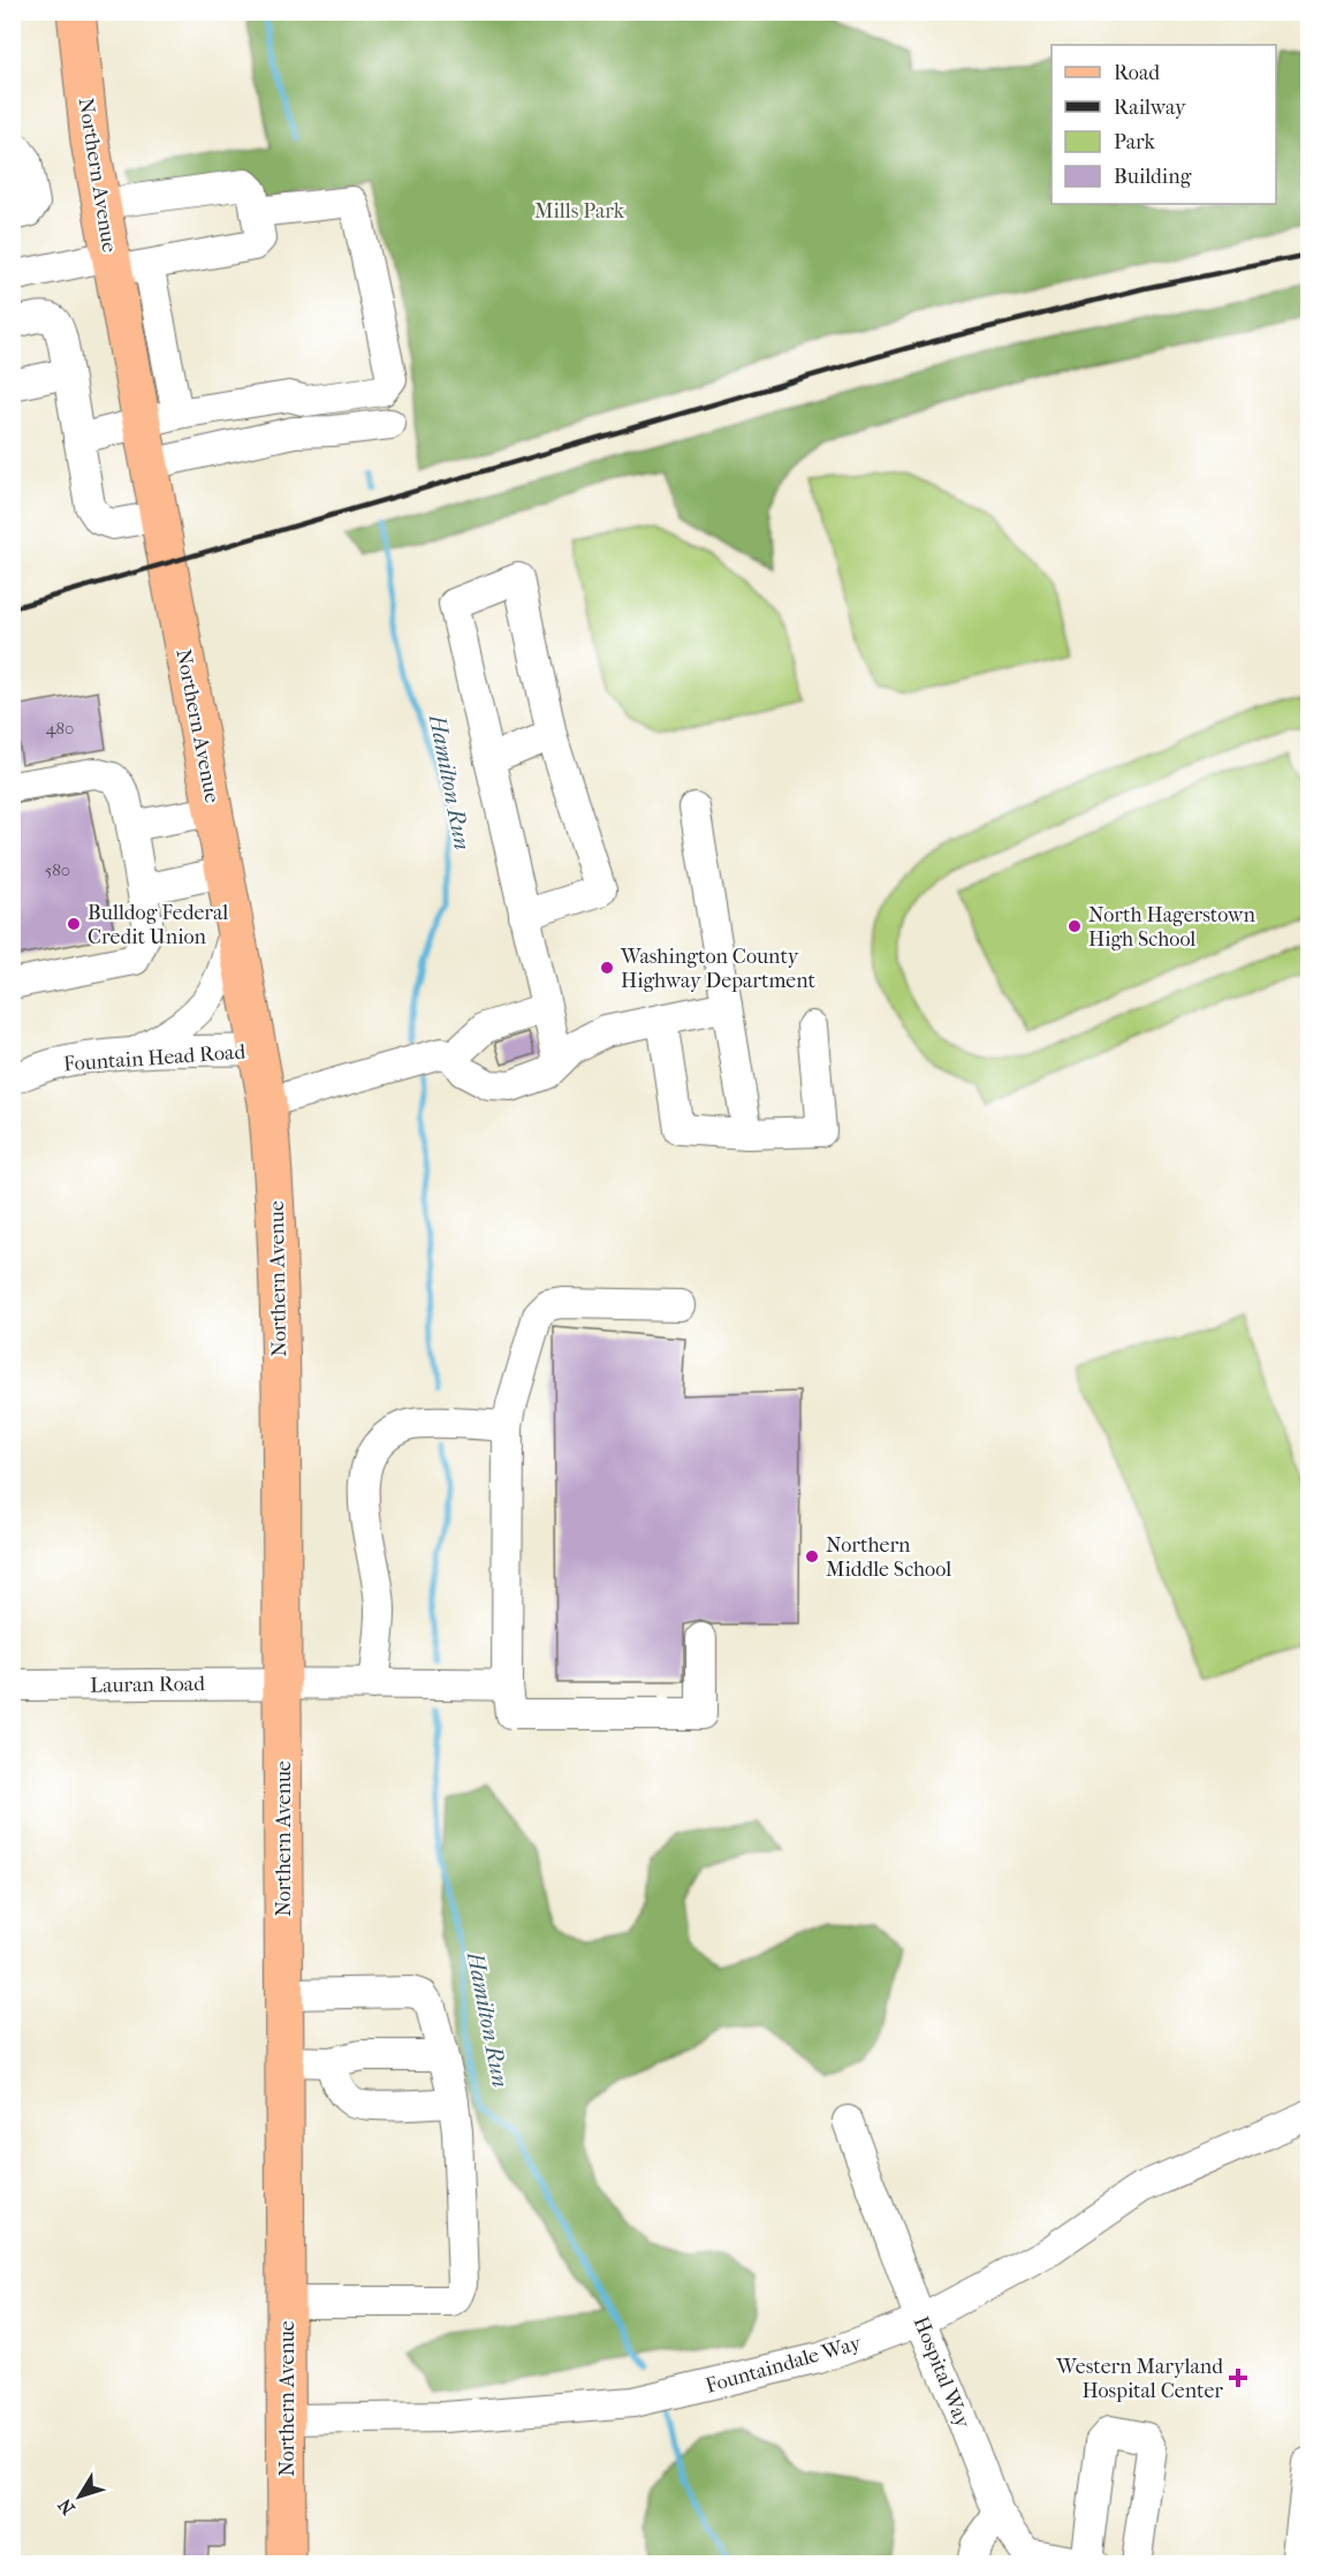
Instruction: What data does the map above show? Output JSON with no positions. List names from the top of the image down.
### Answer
{
  "streets": {
    "main road": ["Northern Avenue"],
    "street": [
      "Fountain Head Road",
      "Lauran Road",
      "Fountaindale Way",
      "Hospital Way"
    ]
  },
  "crossings": [
    ["Northern Avenue", "Fountain Head Road"],
    ["Northern Avenue", "Lauran Road"],
    ["Northern Avenue", "Fountaindale Way"],
    ["Fountaindale Way", "Hospital Way"]
  ],
  "water": ["Hamilton Run"],
  "parks": ["Mills Park"],
  "places": {
    "other": [
      "Bulldog Federal Credit Union",
      "North Hagerstown High School",
      "Washington County Highway Department",
      "Northern Middle School"
    ],
    "health": ["Western Maryland Hospital Center"]
  },
  "house_numbers": ["480", "580"],
  "legend": [
    "Road",
    "Railway",
    "Park",
    "Building"
  ],
  "north": "bottom left"
}
